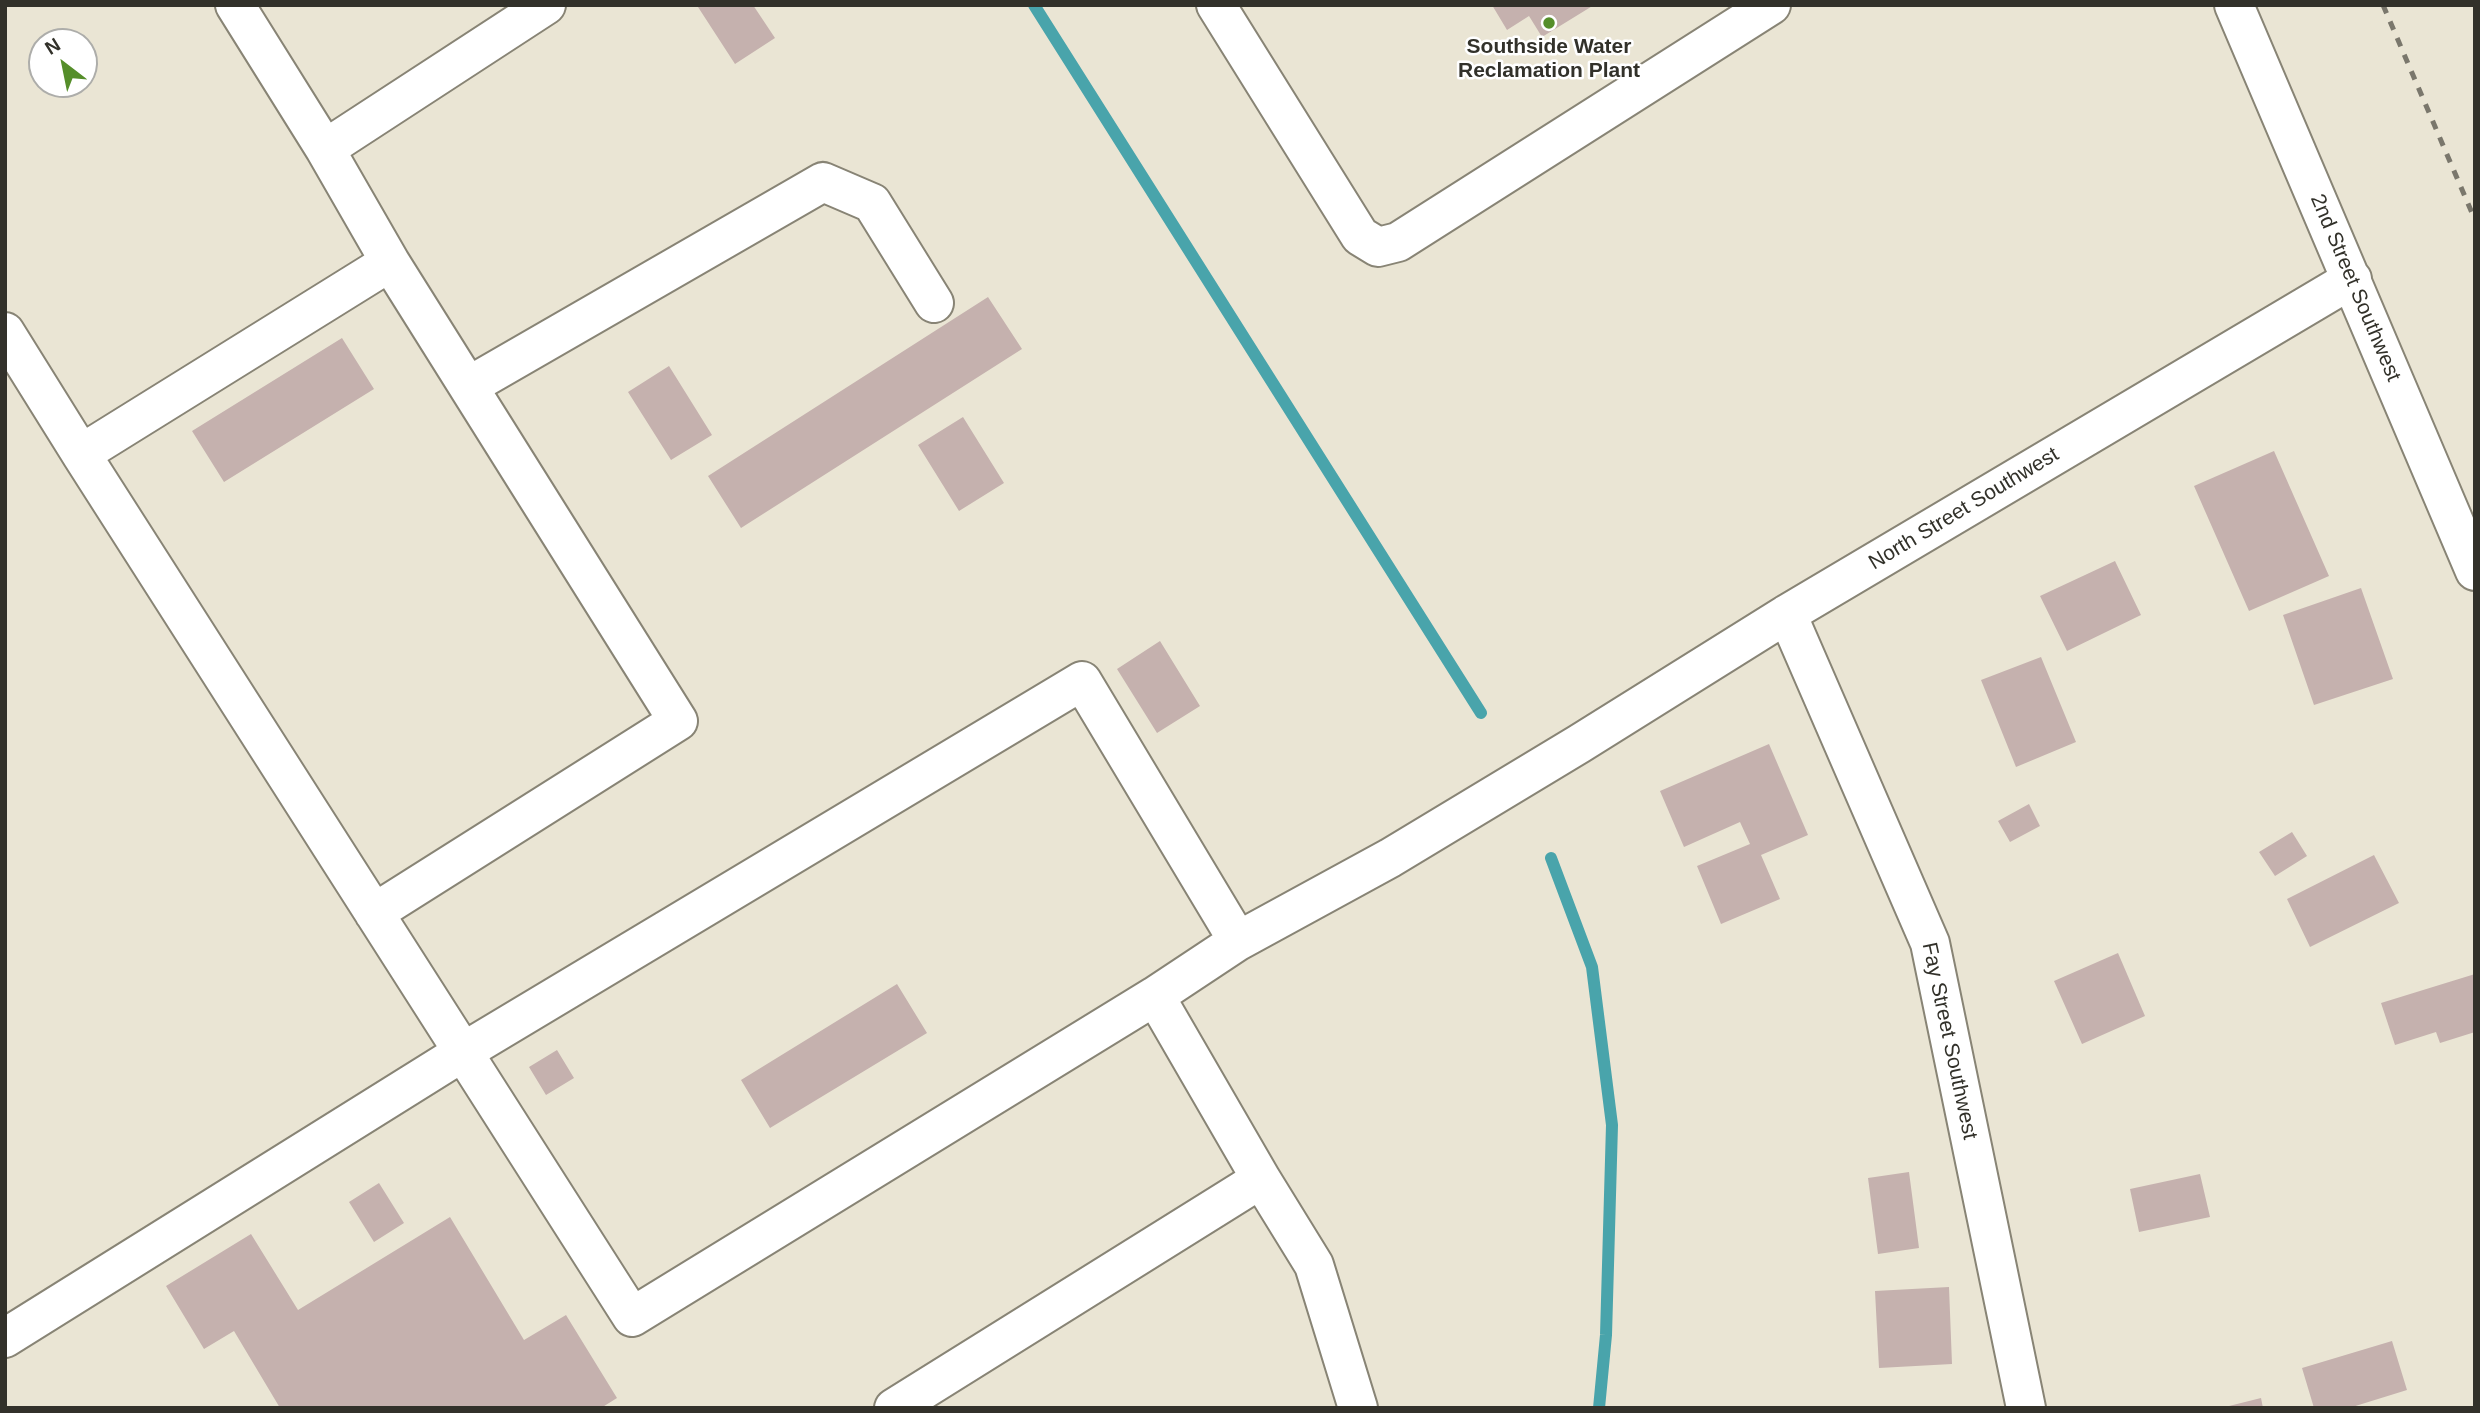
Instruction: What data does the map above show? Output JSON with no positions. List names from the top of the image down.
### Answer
{
  "streets": {
    "street": ["2nd Street Southwest", "North Street Southwest", "Fay Street Southwest"]
  },
  "crossings": [
    ["2nd Street Southwest", "North Street Southwest"],
    ["North Street Southwest", "Fay Street Southwest"]
  ],
  "places": ["Southside Water Reclamation Plant"],
  "north": "top left"
}
